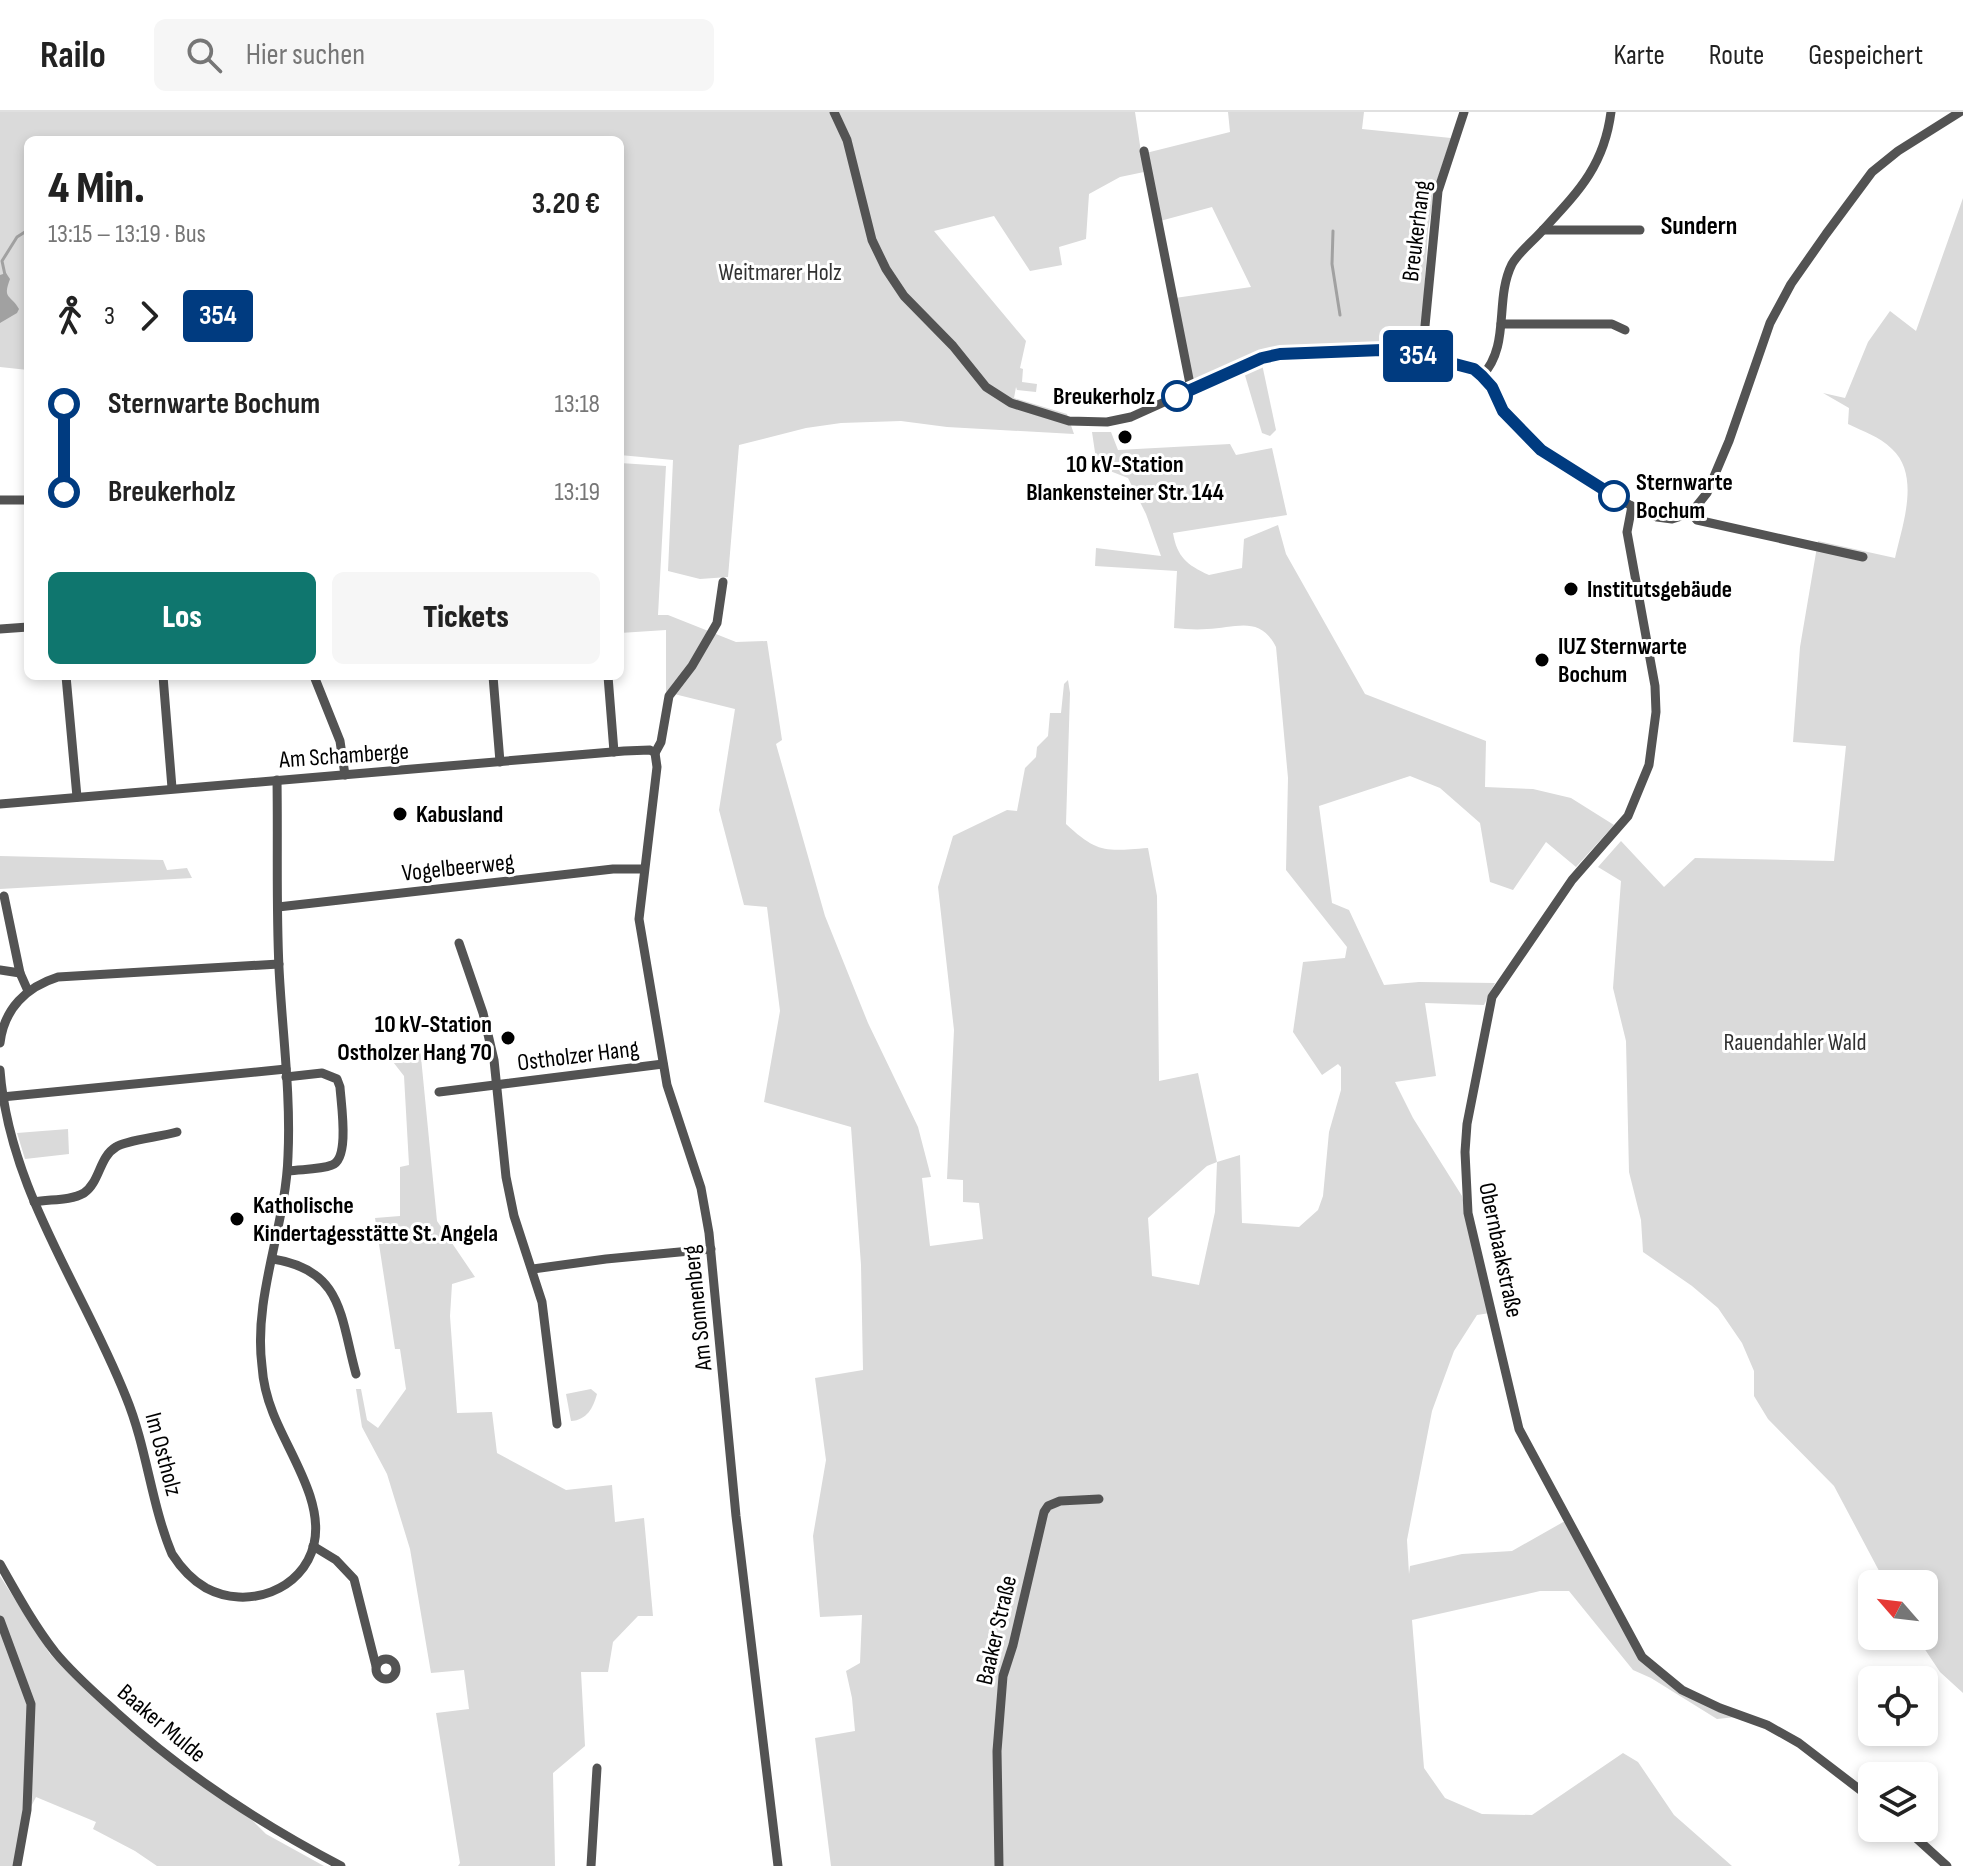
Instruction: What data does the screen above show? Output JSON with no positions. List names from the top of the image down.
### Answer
{
  "streets": {
    "street": [
      "Breukerhang",
      "Am Schamberge",
      "Vogelbeerweg",
      "Ostholzer Hang",
      "Obernbaakstraße",
      "Am Sonnenberg",
      "Im Ostholz",
      "Baaker Straße",
      "Baaker Mulde"
    ]
  },
  "crossings": [
    ["Vogelbeerweg", "Am Sonnenberg"],
    ["Ostholzer Hang", "Am Sonnenberg"]
  ],
  "districts": ["Sundern"],
  "parks": ["Weitmarer Holz", "Rauendahler Wald"],
  "places": [
    "Breukerholz",
    "10 kV-Station Blankensteiner Str. 144",
    "Sternwarte Bochum",
    "Institutsgebäude",
    "IUZ Sternwarte Bochum",
    "Kabusland",
    "10 kV-Station Ostholzer Hang 70",
    "Katholische Kindertagesstätte St. Angela"
  ],
  "lines": ["bus line 354"],
  "north": "top left",
  "page": {
    "header": "Railo",
    "search": "Hier suchen",
    "nav": ["Karte", "Route", "Gespeichert"],
    "on_map": "354",
    "heading": ["4 Min.", "13:15 – 13:19 · Bus", "3.20 €"],
    "legs": ["3", "354"],
    "list": [
      {
        "name": "Sternwarte Bochum",
        "value": "13:18"
      },
      {
        "name": "Breukerholz",
        "value": "13:19"
      }
    ],
    "buttons": ["Los", "Tickets"]
  }
}
